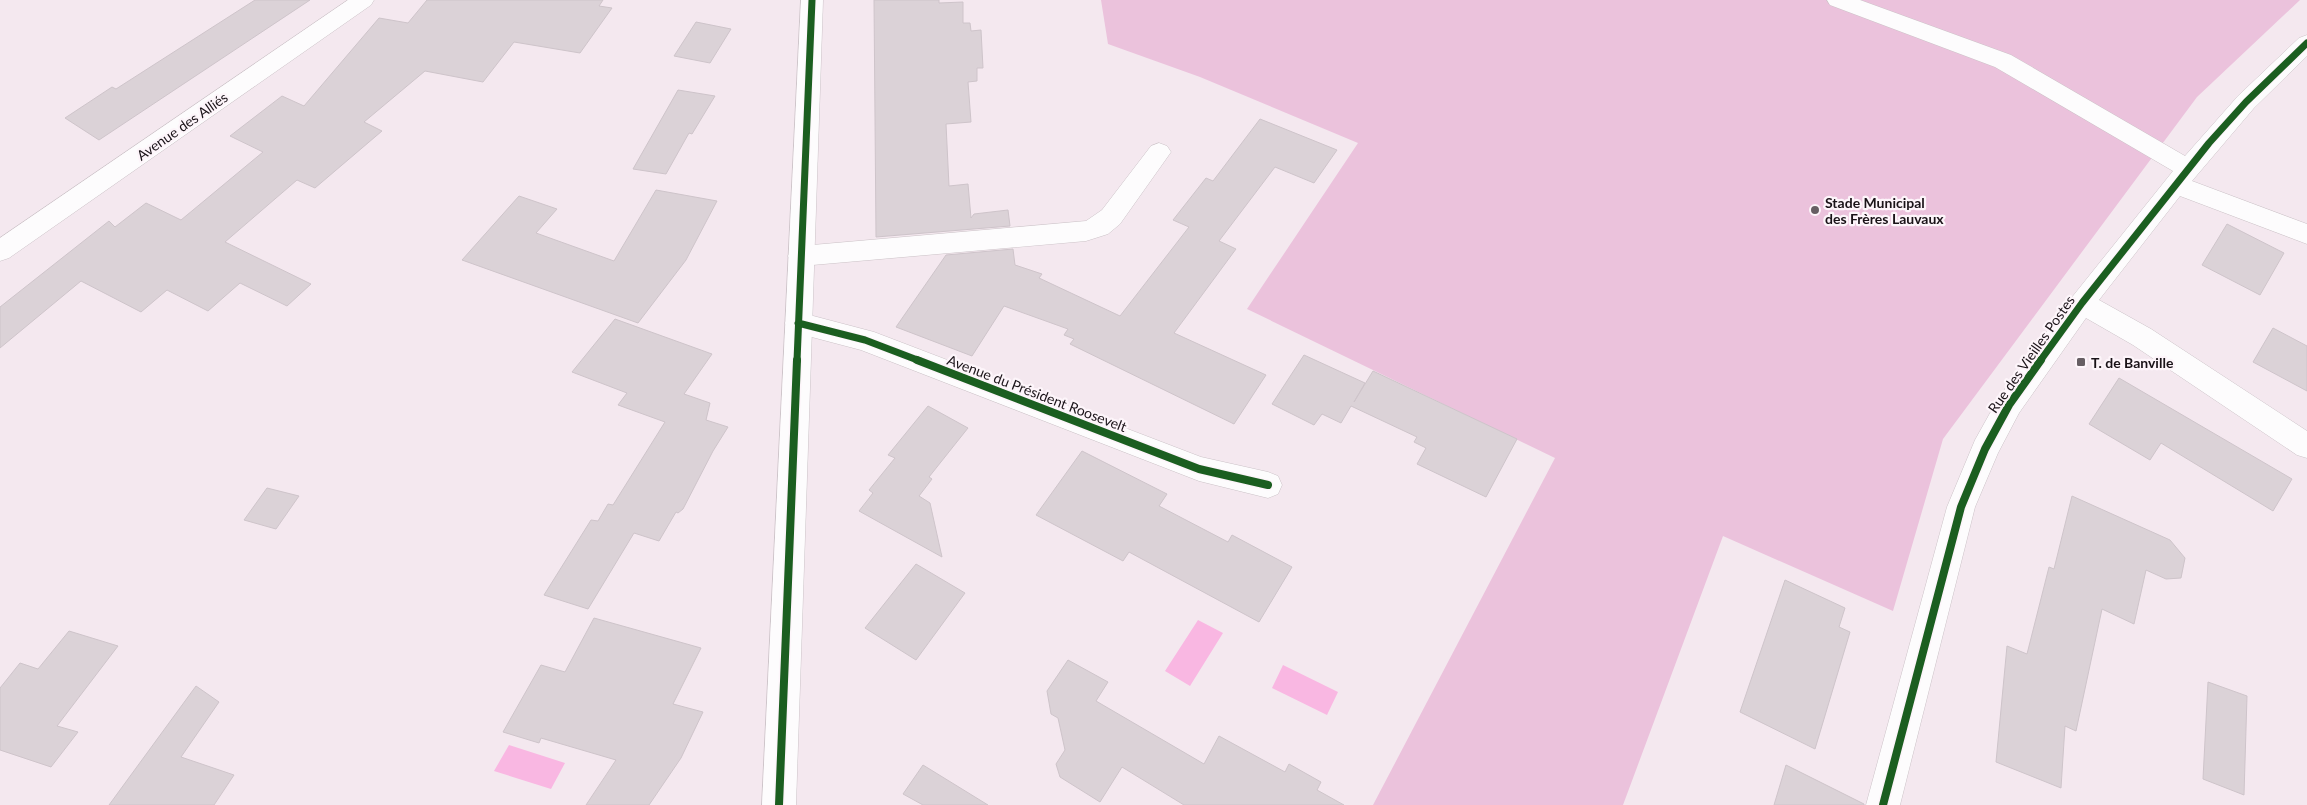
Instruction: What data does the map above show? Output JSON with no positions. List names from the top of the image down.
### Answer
{
  "streets": {
    "street": ["Avenue des Alliés", "Rue des Vieilles Postes", "Avenue du Président Roosevelt"]
  },
  "places": {
    "other": ["Stade Municipal des Frères Lauvaux"],
    "transit": ["T. de Banville"]
  }
}
